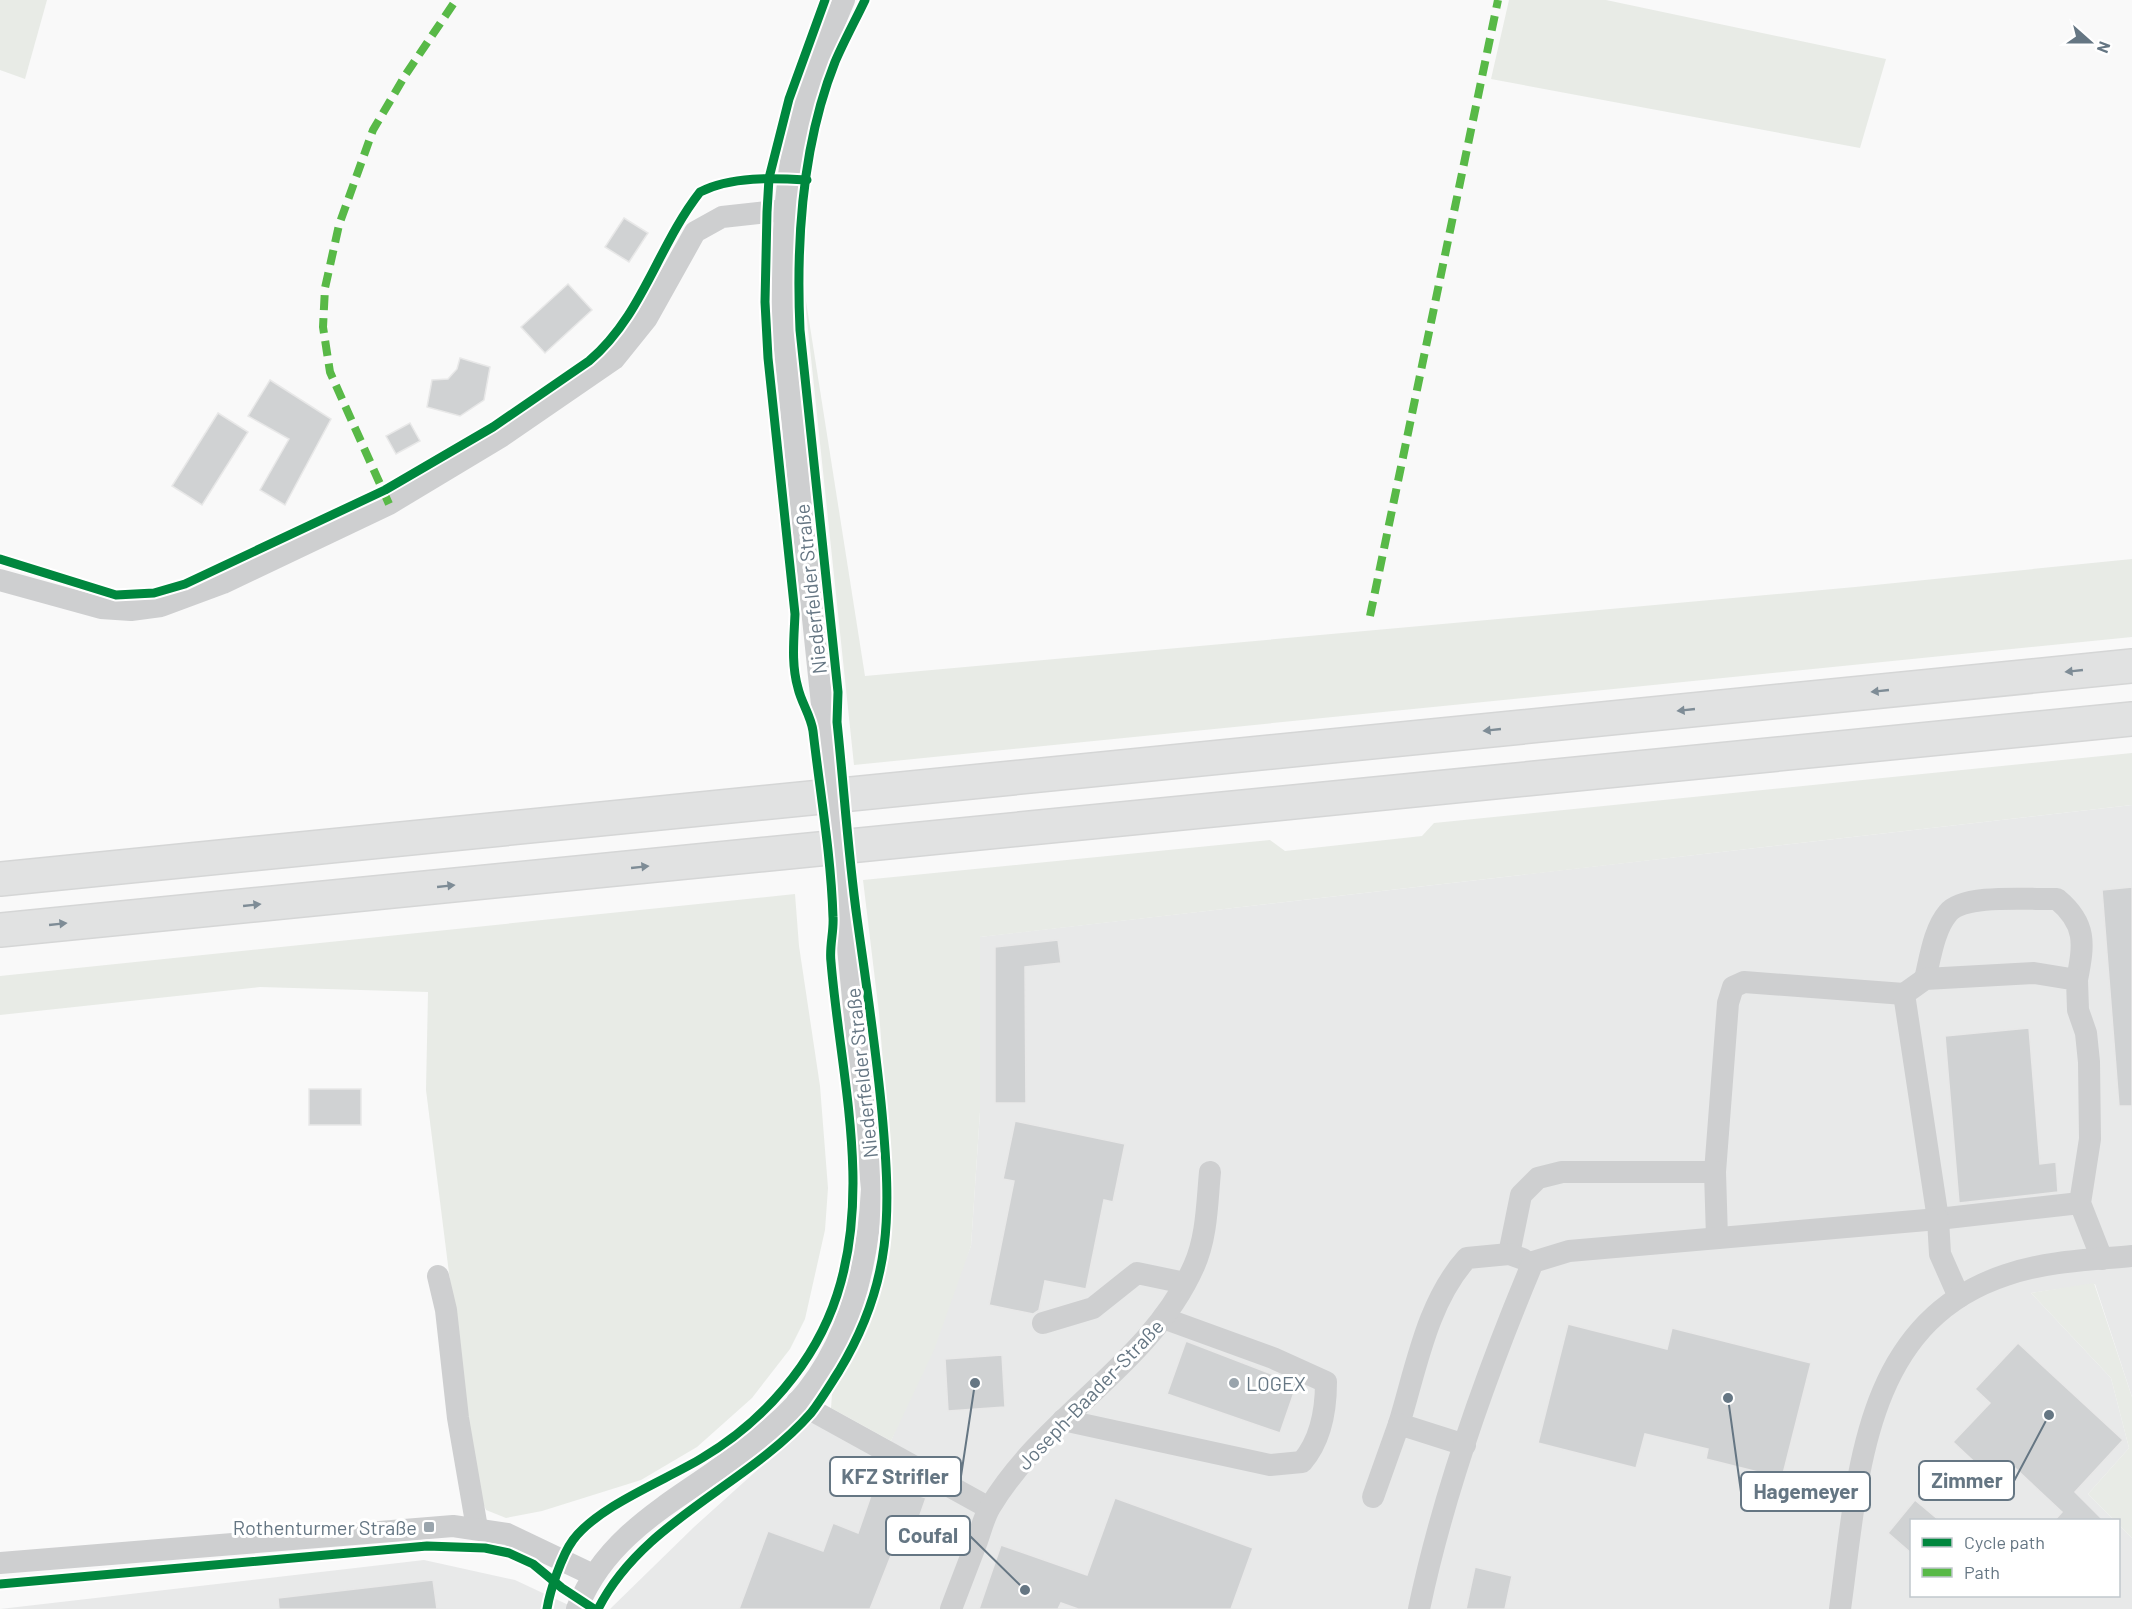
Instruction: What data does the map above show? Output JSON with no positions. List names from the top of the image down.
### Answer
{
  "streets": {
    "street": ["Niederfelder Straße", "Joseph-Baader-Straße"]
  },
  "places": {
    "other": [
      "KFZ Strifler",
      "LOGEX",
      "Hagemeyer",
      "Zimmer",
      "Coufal"
    ],
    "transit": ["Rothenturmer Straße"]
  },
  "legend": ["Cycle path", "Path"],
  "north": "right"
}
